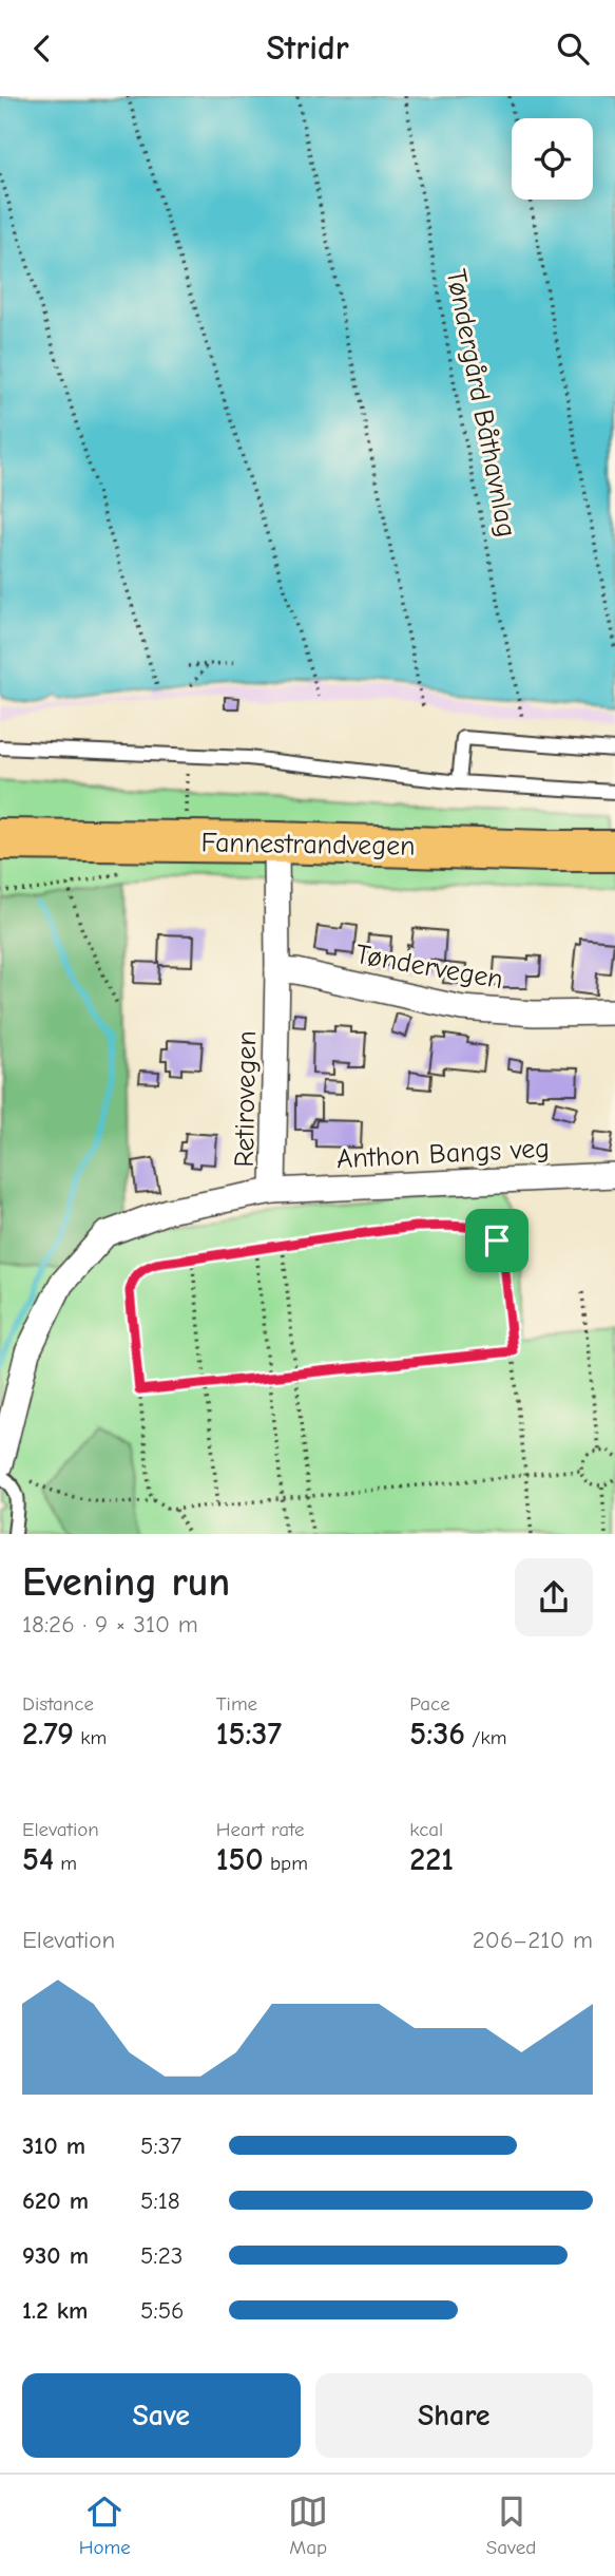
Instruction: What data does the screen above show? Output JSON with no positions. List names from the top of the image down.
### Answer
{
  "streets": {
    "highway": ["Fannestrandvegen"],
    "street": ["Tøndervegen", "Retirovegen", "Anthon Bangs veg"],
    "path": ["Tøndergård Båthavnlag"]
  },
  "crossings": [
    ["Fannestrandvegen", "Retirovegen"],
    ["Tøndervegen", "Retirovegen"],
    ["Retirovegen", "Anthon Bangs veg"]
  ],
  "page": {
    "header": "Stridr",
    "heading": ["Evening run", "18:26 · 9 × 310 m"],
    "stats": [
      ["Distance", "2.79 km"],
      ["Time", "15:37"],
      ["Pace", "5:36 /km"],
      ["Elevation", "54 m"],
      ["Heart rate", "150 bpm"],
      ["kcal", "221"]
    ],
    "chart": ["Elevation", "206–210 m"],
    "list": [
      {
        "name": "310 m",
        "note": "5:37"
      },
      {
        "name": "620 m",
        "note": "5:18"
      },
      {
        "name": "930 m",
        "note": "5:23"
      },
      {
        "name": "1.2 km",
        "note": "5:56"
      }
    ],
    "buttons": ["Save", "Share"],
    "tabs": ["Home", "Map", "Saved"]
  }
}
